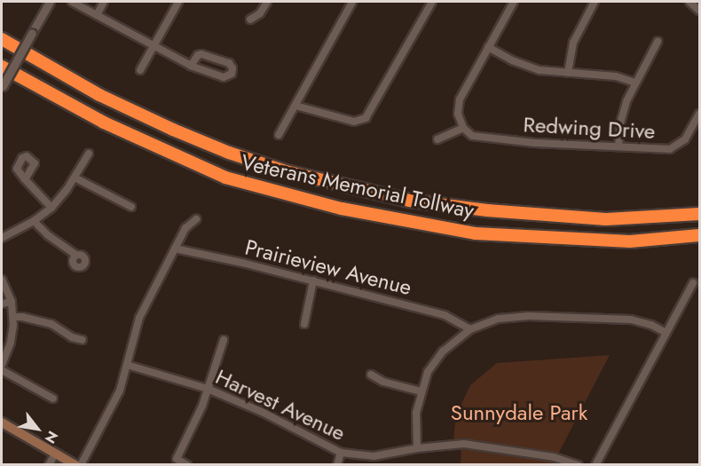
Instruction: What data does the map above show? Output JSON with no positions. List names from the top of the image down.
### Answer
{
  "streets": {
    "highway": ["Veterans Memorial Tollway"],
    "street": ["Redwing Drive", "Prairieview Avenue", "Harvest Avenue"]
  },
  "parks": ["Sunnydale Park"],
  "north": "bottom right"
}
